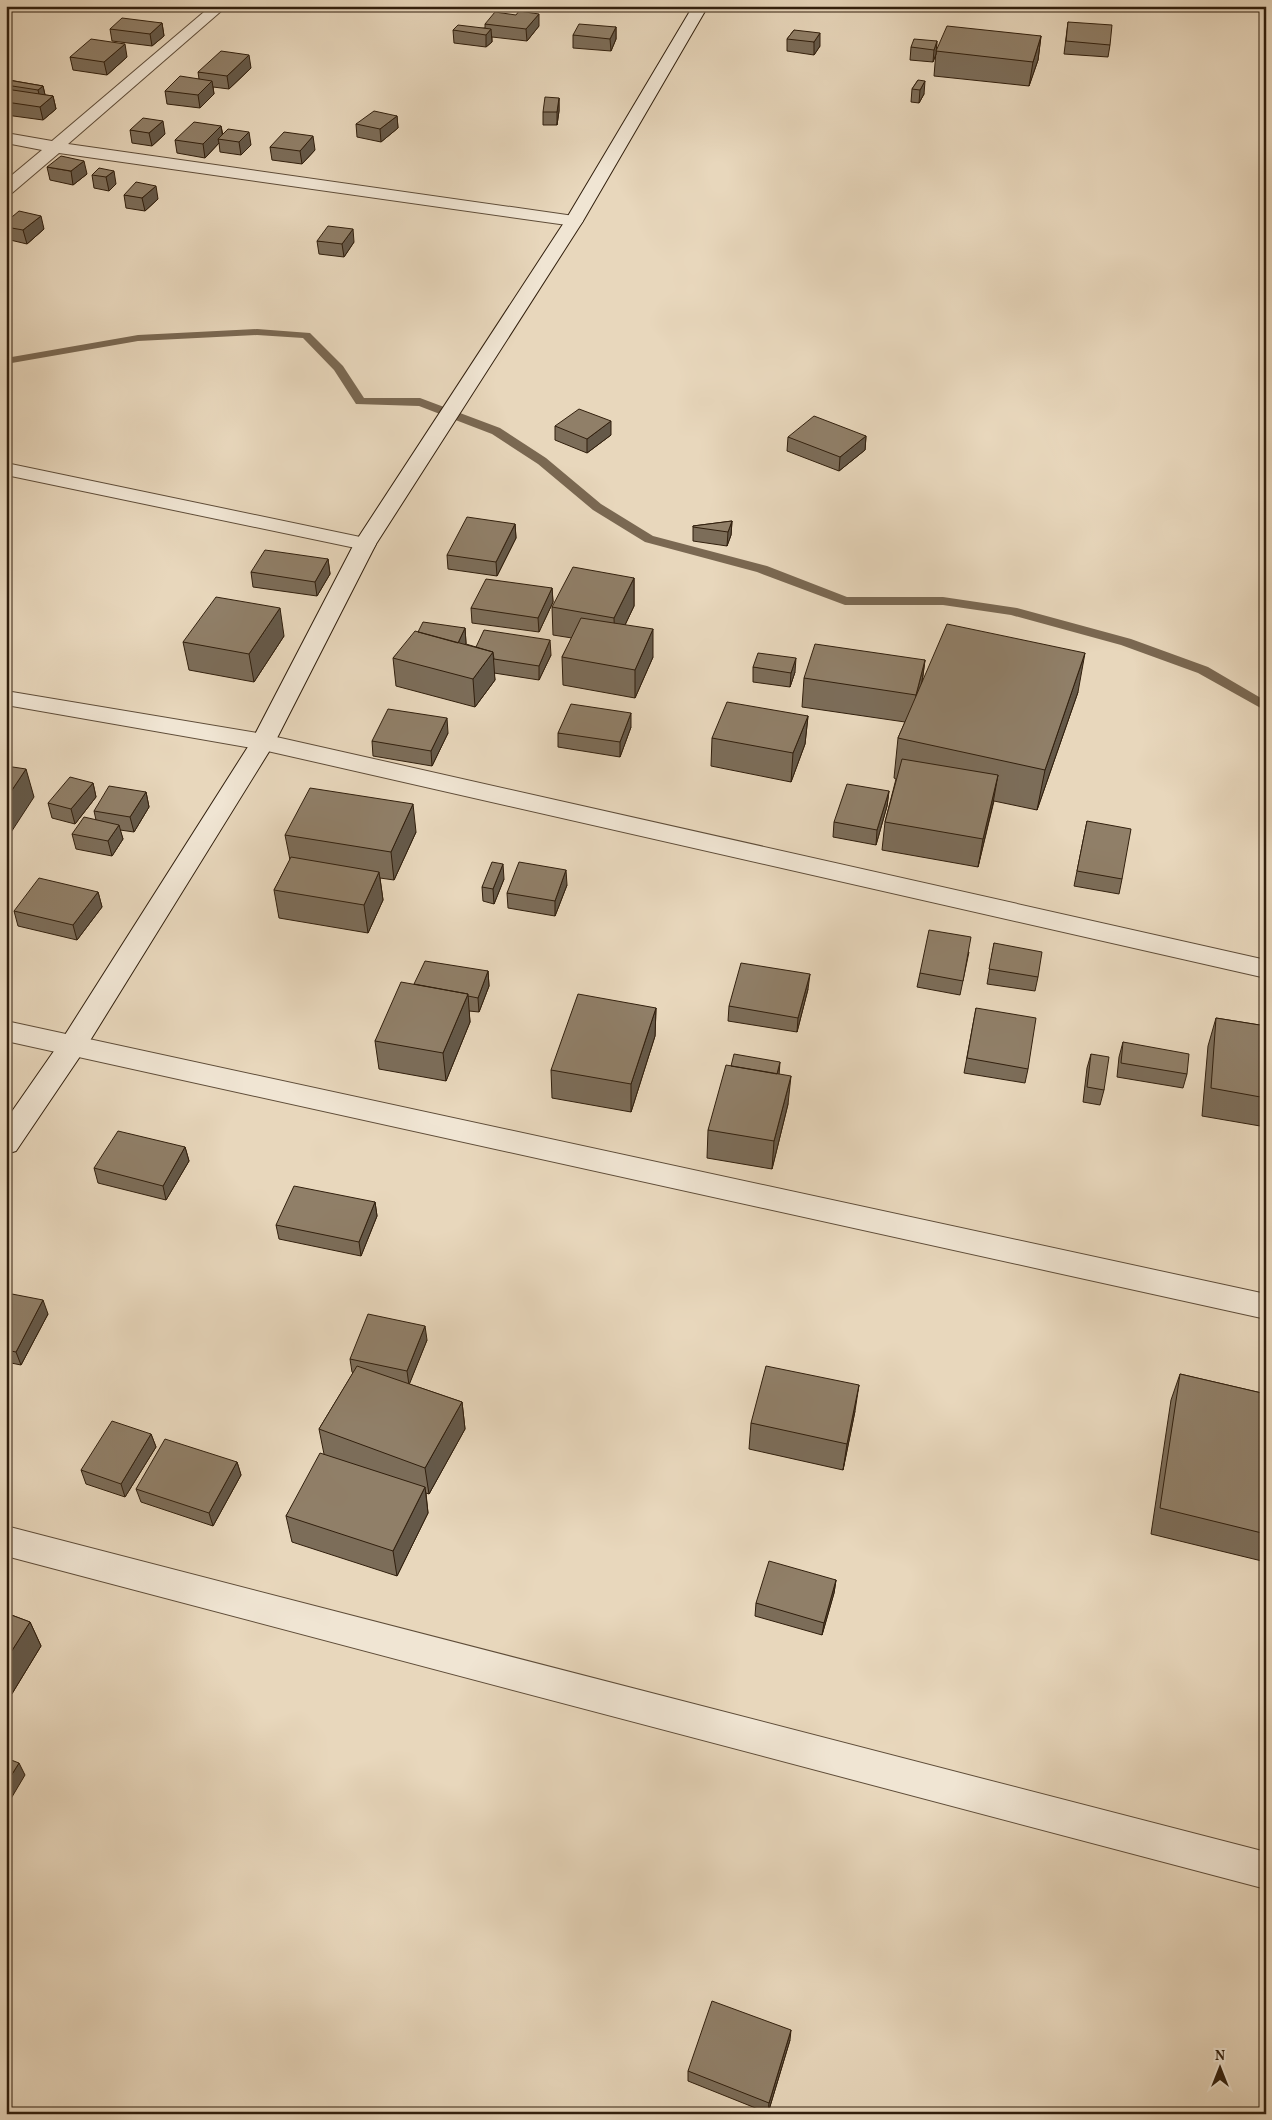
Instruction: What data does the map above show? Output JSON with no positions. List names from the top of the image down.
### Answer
{
  "north": "top"
}
